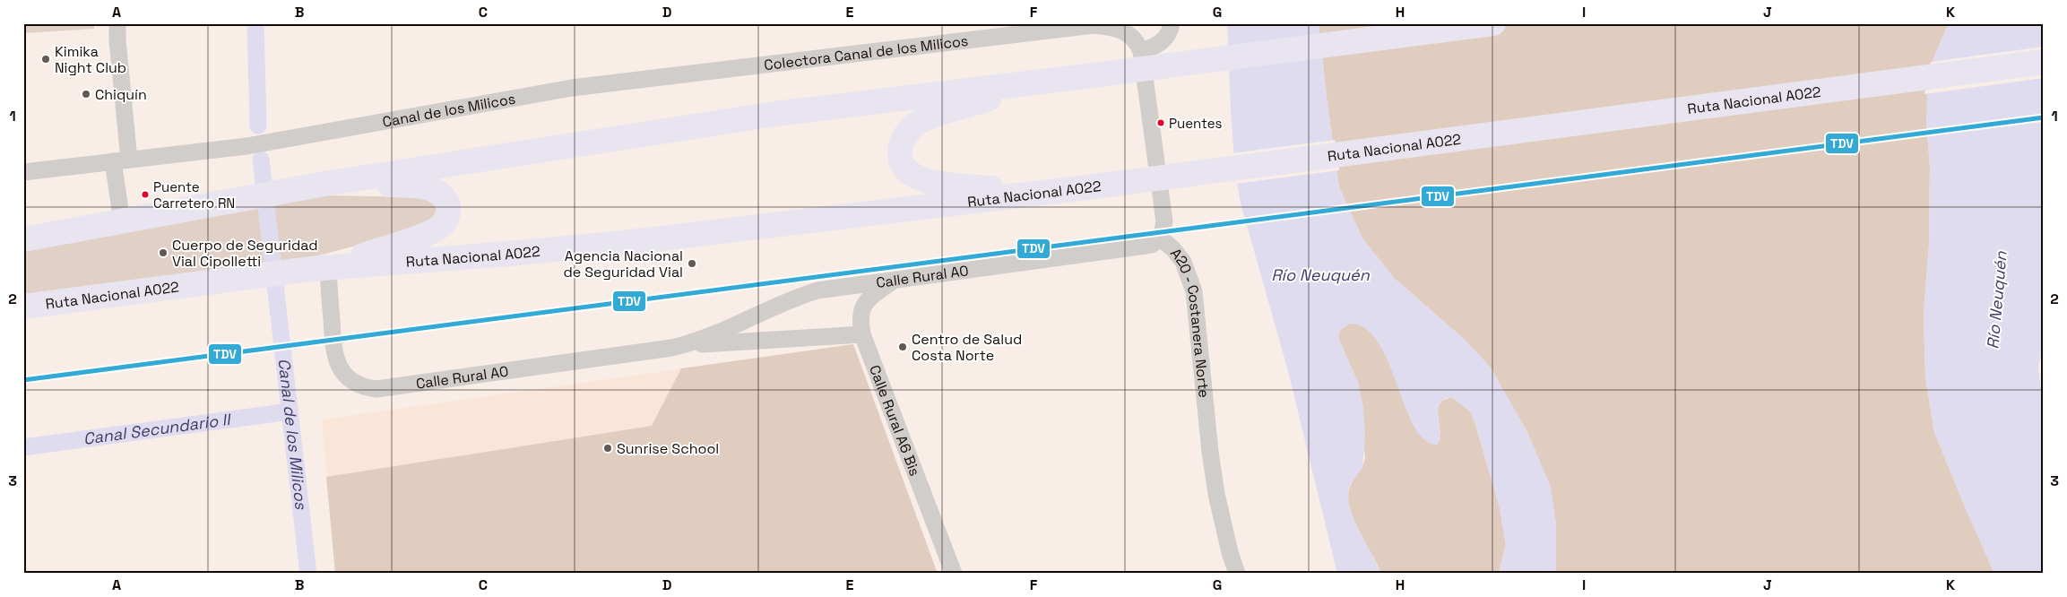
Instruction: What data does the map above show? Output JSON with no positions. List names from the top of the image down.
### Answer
{
  "streets": {
    "highway": ["Ruta Nacional A022"],
    "street": [
      "Colectora Canal de los Milicos",
      "Canal de los Milicos",
      "Calle Rural A0",
      "A20 - Costanera Norte",
      "Calle Rural A6 Bis"
    ]
  },
  "crossings": [
    ["Colectora Canal de los Milicos", "Canal de los Milicos"],
    ["Colectora Canal de los Milicos", "A20 - Costanera Norte"],
    ["Ruta Nacional A022", "Calle Rural A0"],
    ["Calle Rural A0", "A20 - Costanera Norte"],
    ["Calle Rural A0", "Calle Rural A6 Bis"]
  ],
  "water": ["Río Neuquén", "Canal Secundario II", "Canal de los Milicos"],
  "places": [
    "Kimika Night Club",
    "Chiquín",
    "Puentes",
    "Puente Carretero RN",
    "Cuerpo de Seguridad Vial Cipolletti",
    "Agencia Nacional de Seguridad Vial",
    "Centro de Salud Costa Norte",
    "Sunrise School"
  ],
  "lines": ["transit line TDV"],
  "grid": {
    "columns": [
      "A",
      "B",
      "C",
      "D",
      "E",
      "F",
      "G",
      "H",
      "I",
      "J",
      "K"
    ],
    "rows": ["1", "2", "3"]
  }
}
